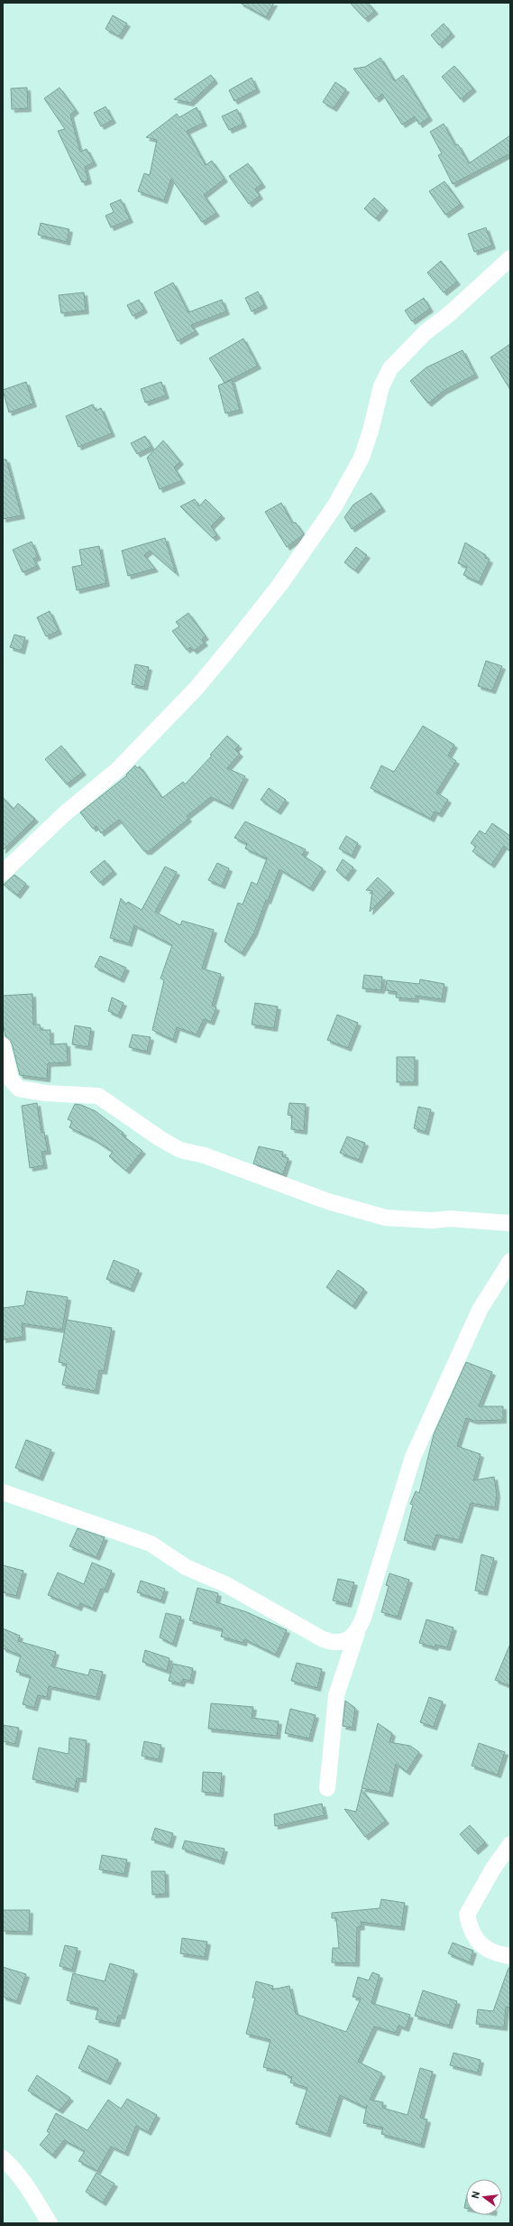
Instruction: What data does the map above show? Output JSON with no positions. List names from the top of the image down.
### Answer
{
  "north": "left"
}
